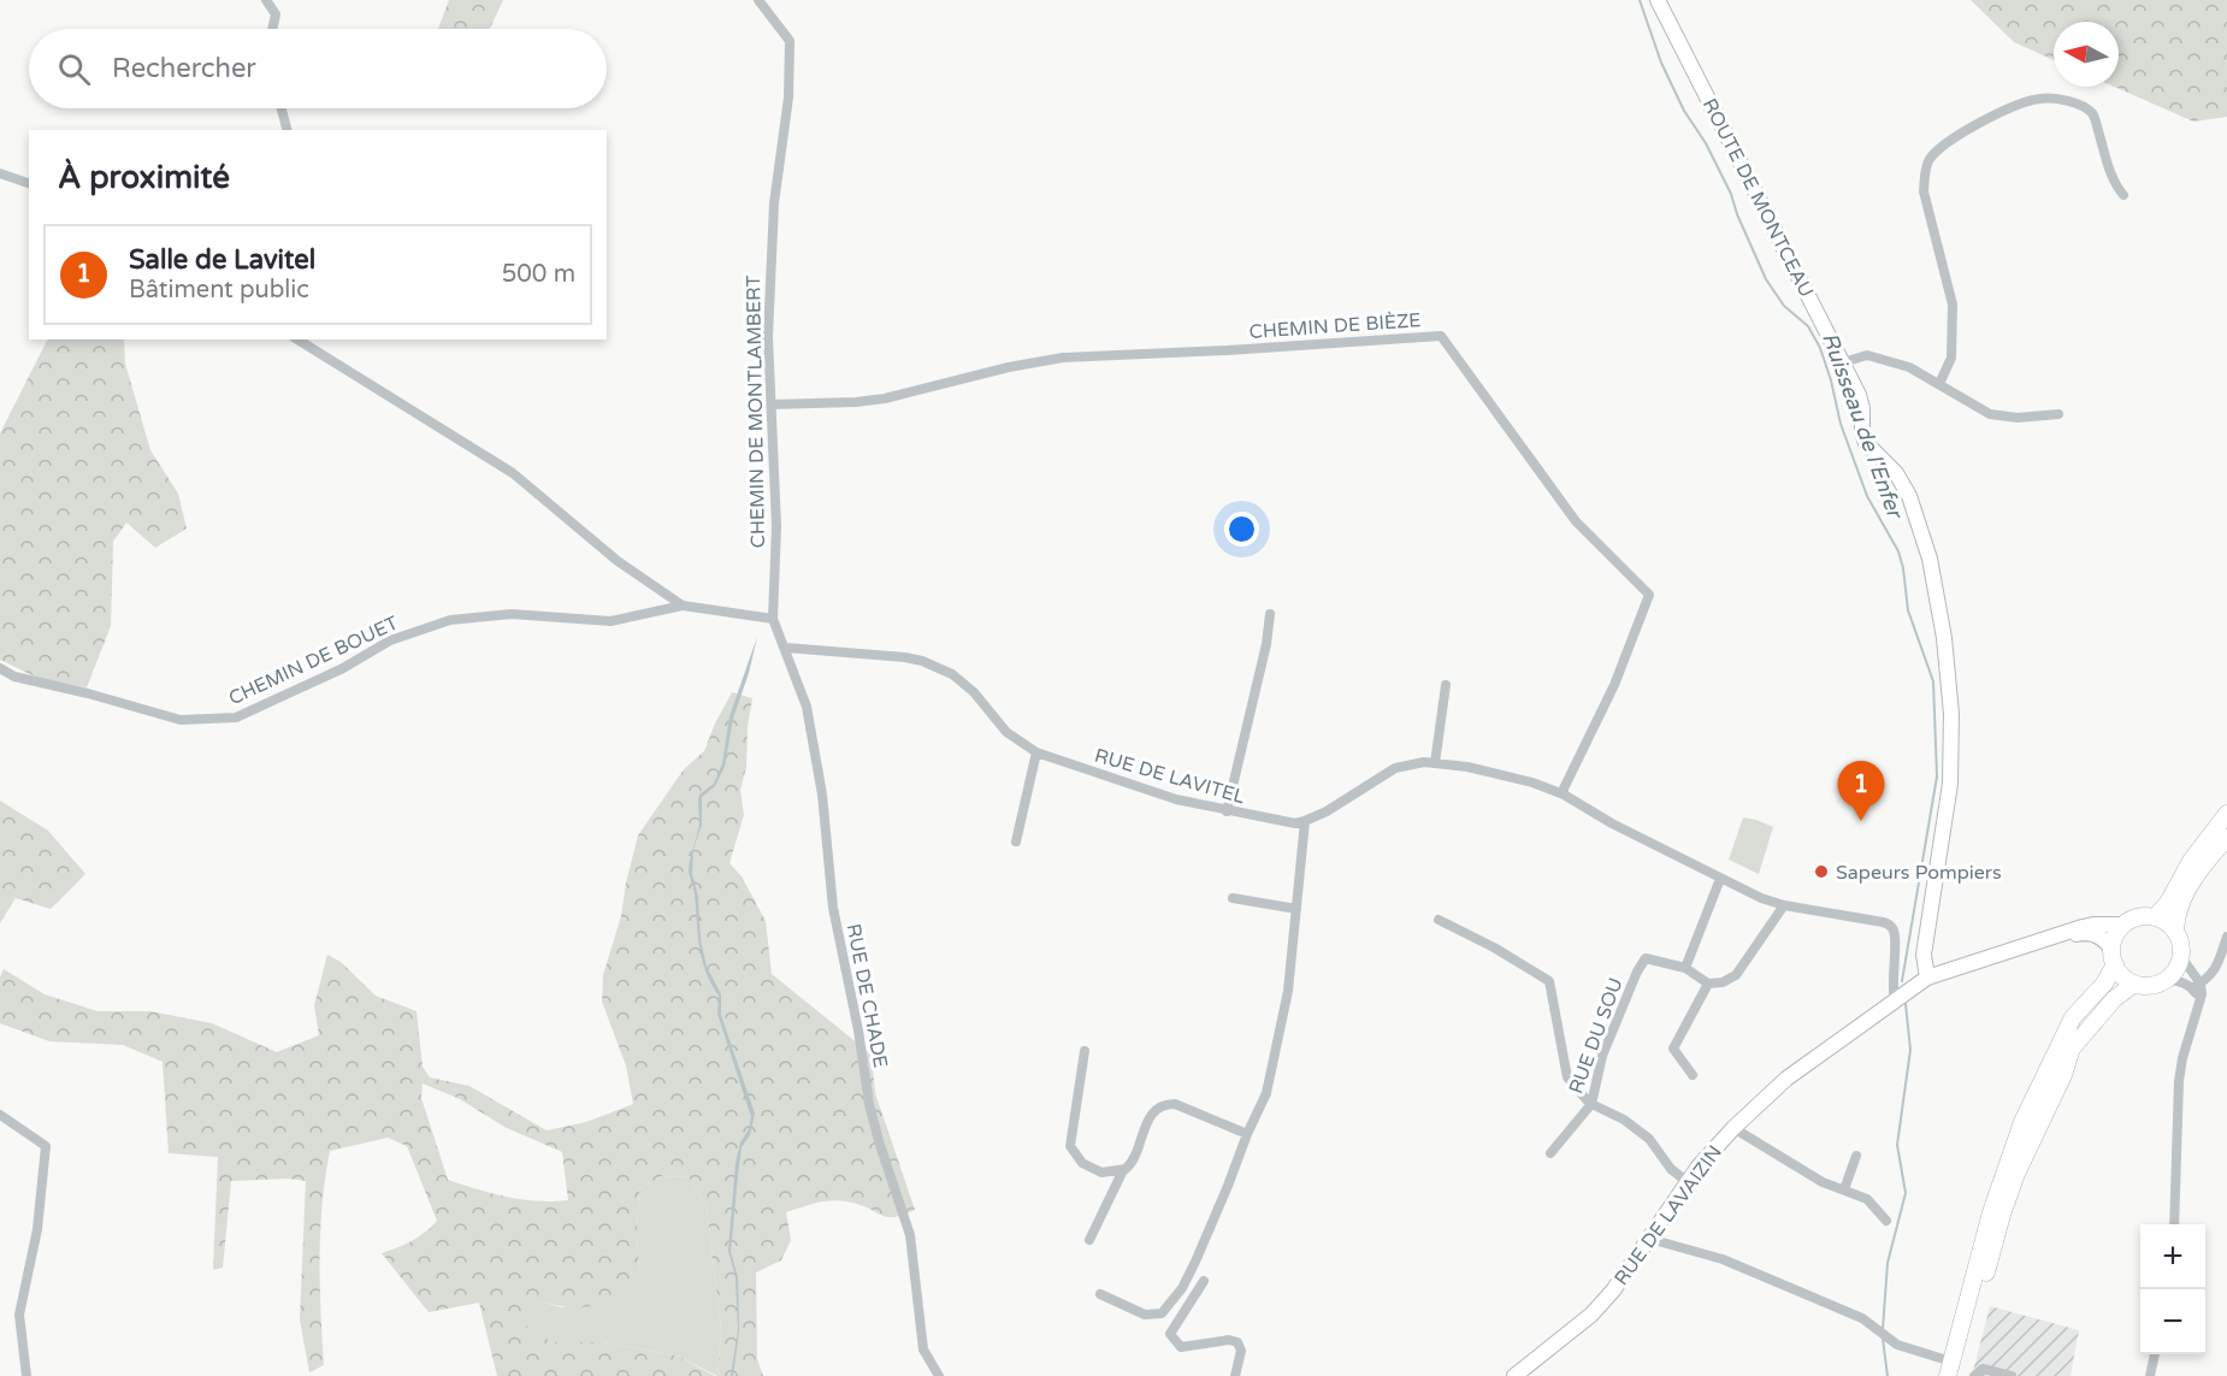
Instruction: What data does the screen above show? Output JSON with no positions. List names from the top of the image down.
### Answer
{
  "streets": {
    "street": [
      "ROUTE DE MONTCEAU",
      "CHEMIN DE BIÈZE",
      "CHEMIN DE MONTLAMBERT",
      "CHEMIN DE BOUET",
      "RUE DE LAVITEL",
      "RUE DE CHADE",
      "RUE DU SOU",
      "RUE DE LAVAIZIN"
    ]
  },
  "crossings": [
    ["ROUTE DE MONTCEAU", "RUE DE LAVAIZIN"],
    ["CHEMIN DE BIÈZE", "CHEMIN DE MONTLAMBERT"],
    ["CHEMIN DE MONTLAMBERT", "CHEMIN DE BOUET"],
    ["CHEMIN DE MONTLAMBERT", "RUE DE CHADE"],
    ["CHEMIN DE BOUET", "RUE DE CHADE"],
    ["RUE DE LAVITEL", "RUE DE CHADE"]
  ],
  "water": ["Ruisseau de l'Enfer"],
  "places": ["Sapeurs Pompiers"],
  "north": "left",
  "page": {
    "search": "Rechercher",
    "heading": "À proximité",
    "list": [
      {
        "mark": "1",
        "name": "Salle de Lavitel",
        "note": "Bâtiment public",
        "value": "500 m"
      }
    ],
    "pins": "1",
    "map_buttons": ["+", "−"]
  }
}
